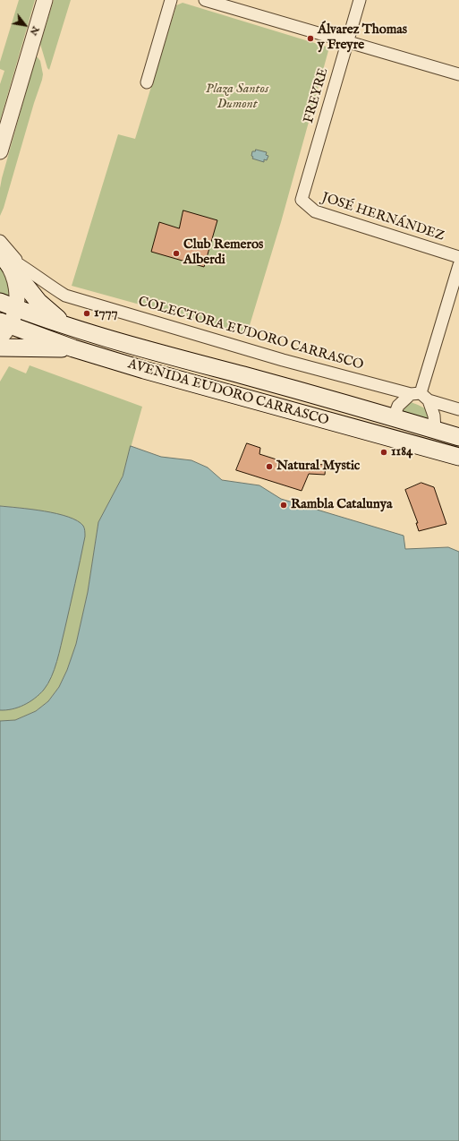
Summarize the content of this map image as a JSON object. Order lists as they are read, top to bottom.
{
  "streets": {
    "main road": ["AVENIDA EUDORO CARRASCO"],
    "street": ["FREYRE", "JOSÉ HERNÁNDEZ", "COLECTORA EUDORO CARRASCO"]
  },
  "crossings": [
    ["FREYRE", "JOSÉ HERNÁNDEZ"]
  ],
  "parks": ["Plaza Santos Dumont"],
  "places": [
    "Álvarez Thomas y Freyre",
    "Club Remeros Alberdi",
    "1777",
    "1184",
    "Natural Mystic",
    "Rambla Catalunya"
  ],
  "north": "bottom right"
}
